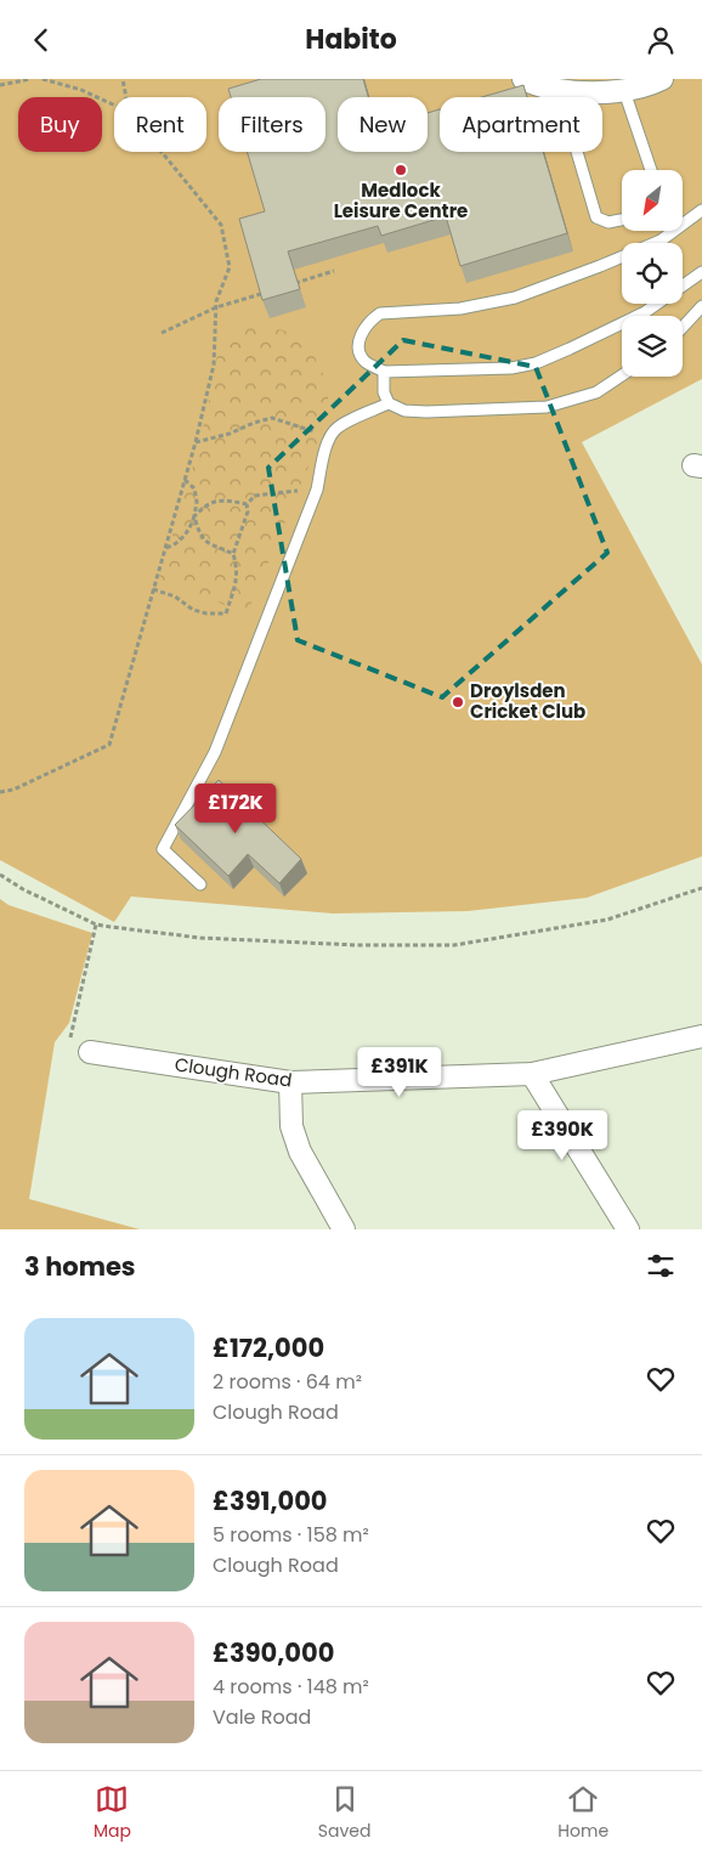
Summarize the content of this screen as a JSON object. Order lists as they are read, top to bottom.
{
  "streets": {
    "street": ["Clough Road"]
  },
  "places": ["Medlock Leisure Centre", "Droylsden Cricket Club"],
  "north": "bottom left",
  "page": {
    "header": "Habito",
    "chip": [
      "Buy",
      "Rent",
      "Filters",
      "New",
      "Apartment"
    ],
    "price": ["£172K", "£391K", "£390K"],
    "heading": "3 homes",
    "list": [
      {
        "name": "£172,000",
        "note": "2 rooms · 64 m² · Clough Road"
      },
      {
        "name": "£391,000",
        "note": "5 rooms · 158 m² · Clough Road"
      },
      {
        "name": "£390,000",
        "note": "4 rooms · 148 m² · Vale Road"
      }
    ],
    "tabs": ["Map", "Saved", "Home"]
  }
}
